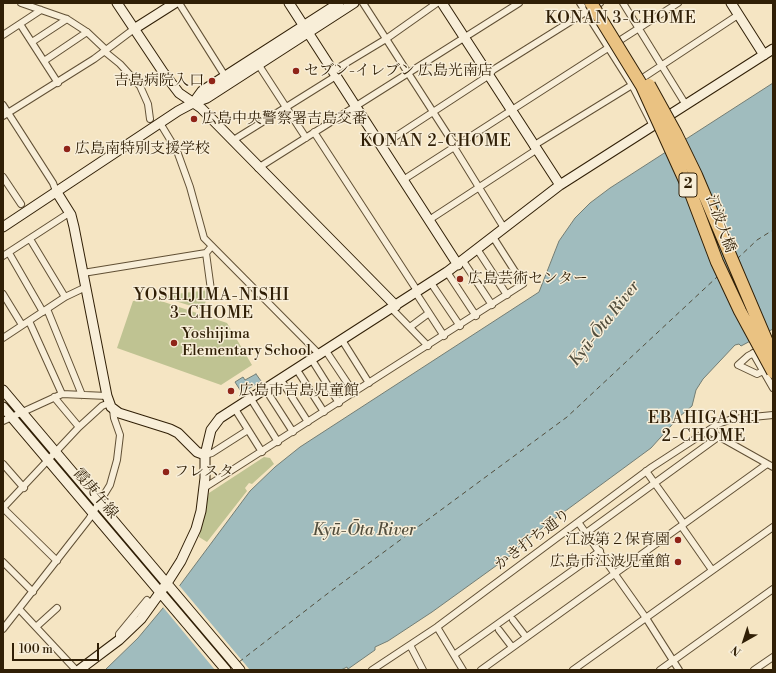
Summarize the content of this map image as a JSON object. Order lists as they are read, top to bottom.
{
  "streets": {
    "highway": ["2", "江波大橋"],
    "street": ["霞庚午線", "かき打ち通り"]
  },
  "districts": [
    "KONAN 3-CHOME",
    "KONAN 2-CHOME",
    "YOSHIJIMA-NISHI 3-CHOME",
    "EBAHIGASHI 2-CHOME"
  ],
  "water": ["Kyū-Ōta River"],
  "places": [
    "セブン-イレブン 広島光南店",
    "吉島病院入口",
    "広島中央警察署吉島交番",
    "広島南特別支援学校",
    "広島芸術センター",
    "Yoshijima Elementary School",
    "広島市吉島児童館",
    "フレスタ",
    "江波第２保育園",
    "広島市江波児童館"
  ],
  "scale_bar": "100 m",
  "north": "bottom left"
}
